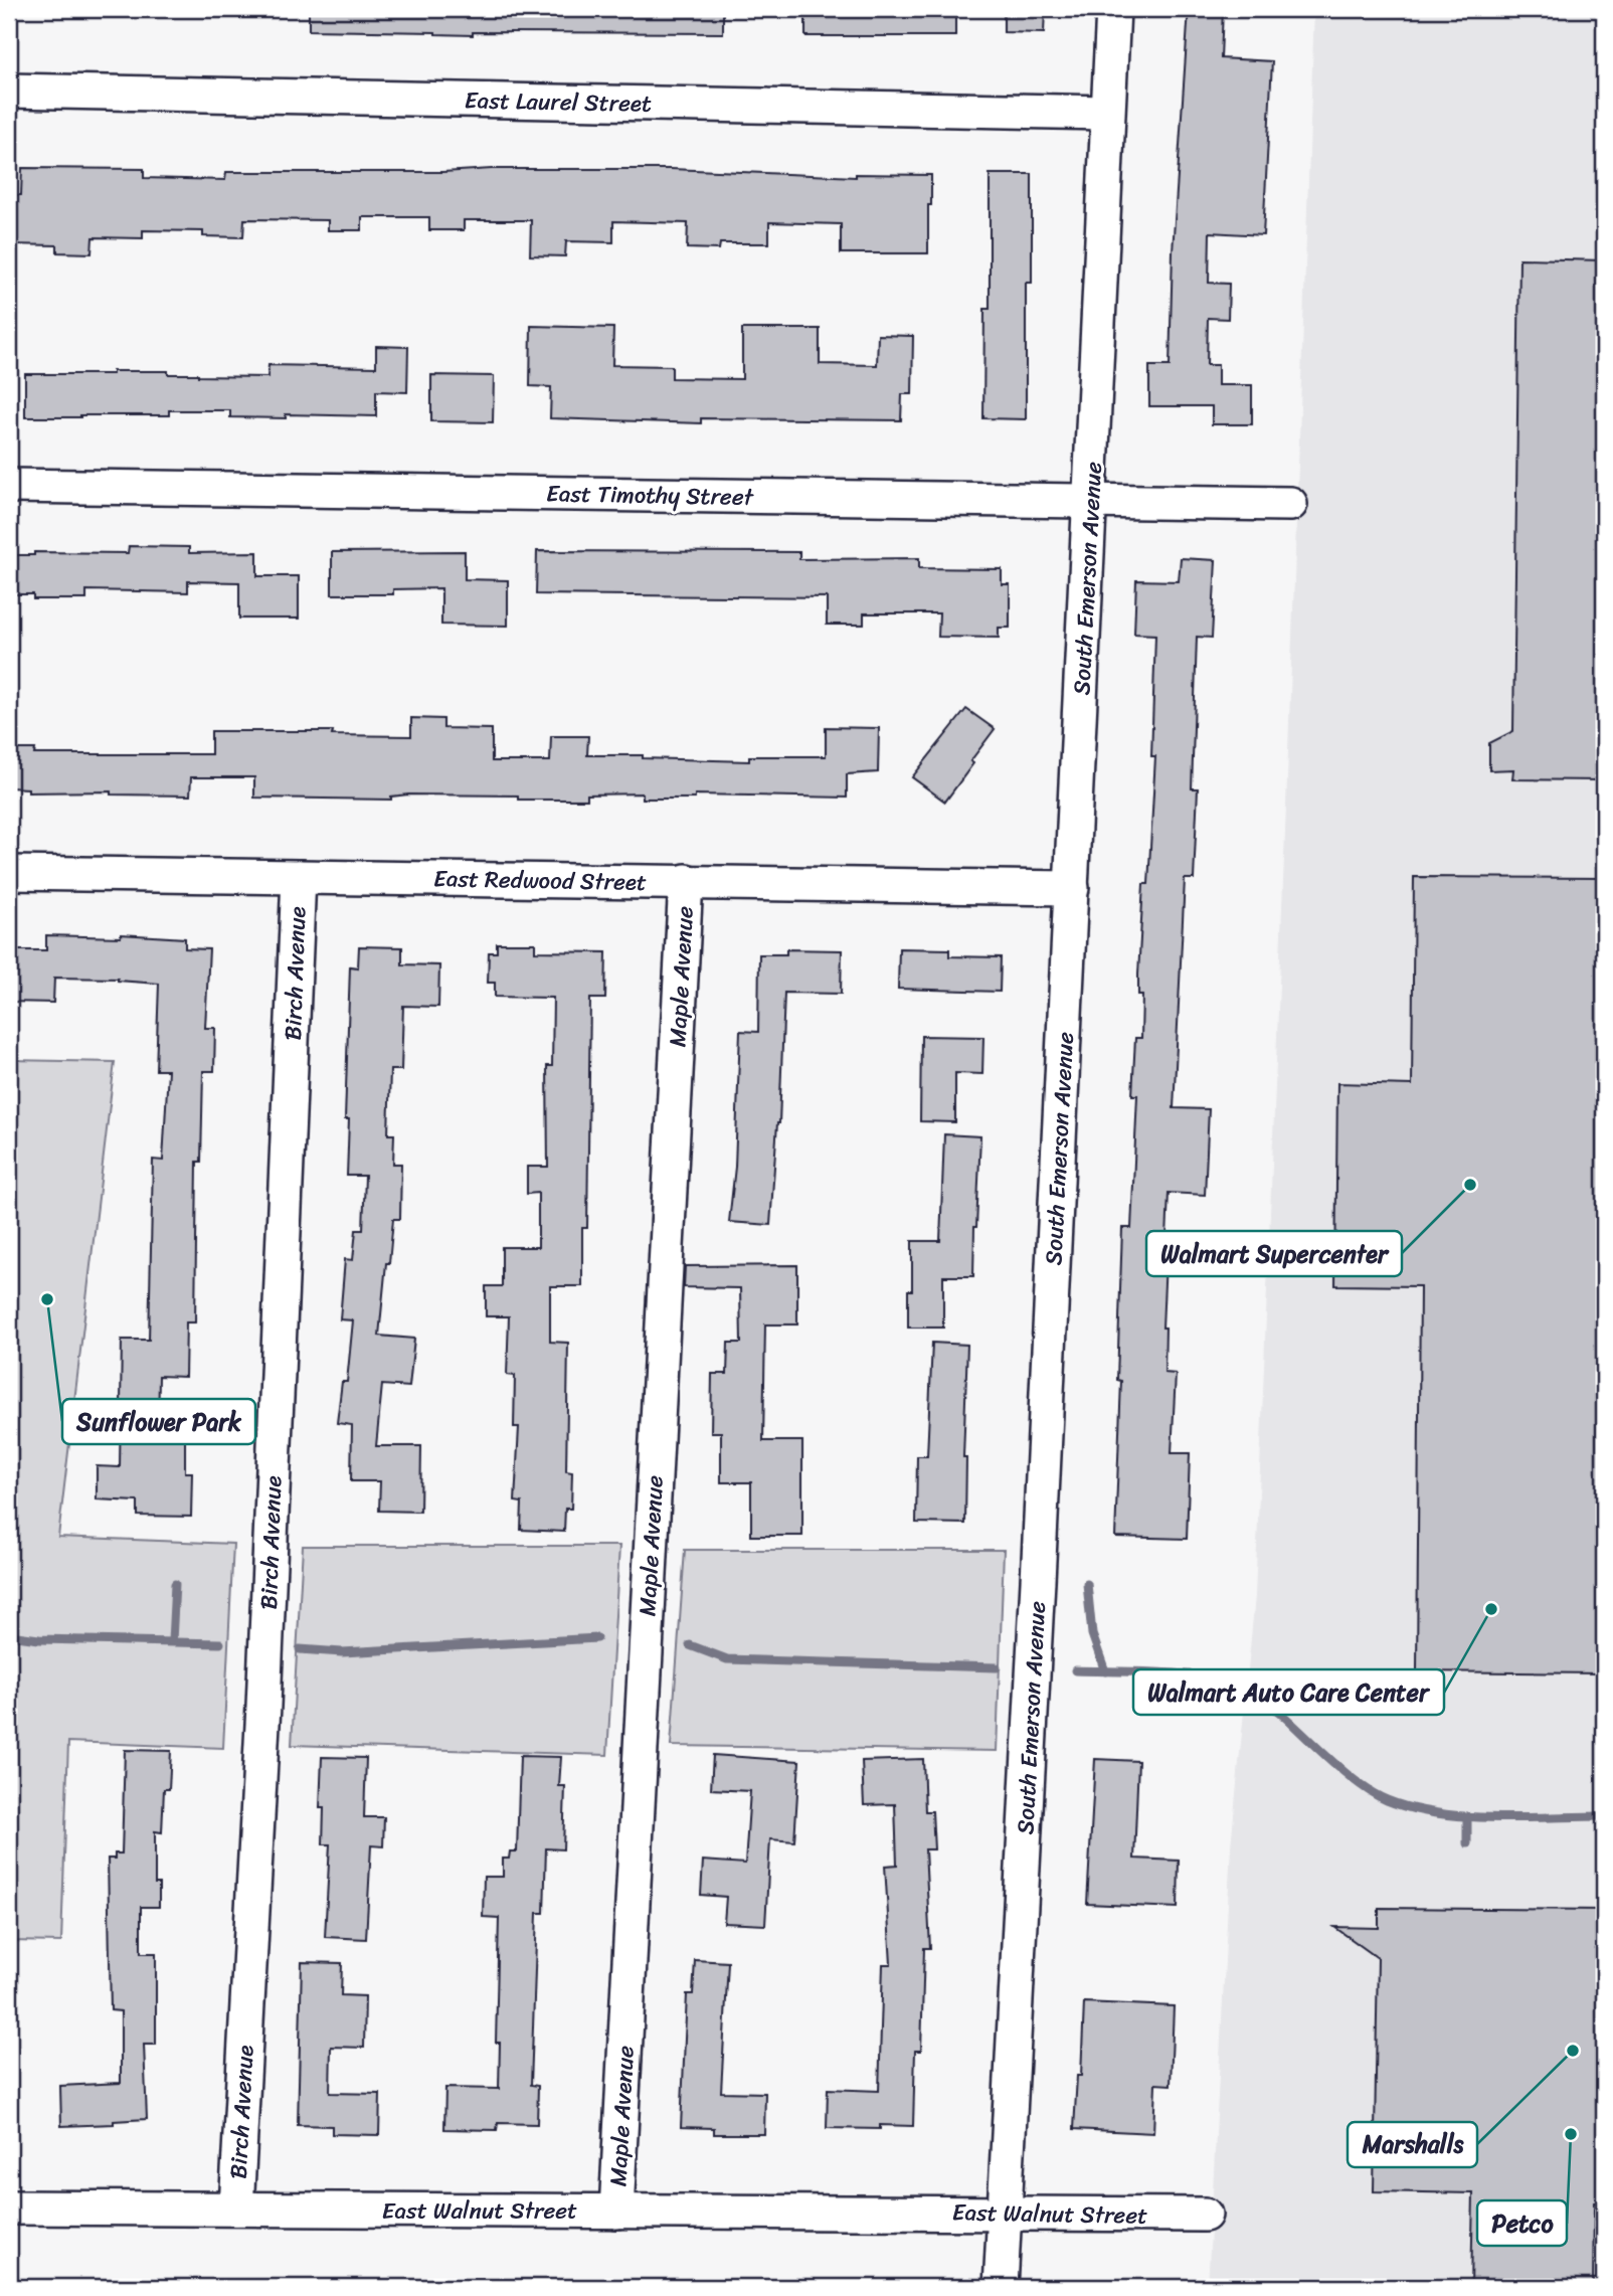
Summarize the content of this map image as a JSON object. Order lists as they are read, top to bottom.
{
  "streets": {
    "street": [
      "East Laurel Street",
      "East Timothy Street",
      "South Emerson Avenue",
      "East Redwood Street",
      "Birch Avenue",
      "Maple Avenue",
      "East Walnut Street"
    ]
  },
  "crossings": [
    ["East Laurel Street", "South Emerson Avenue"],
    ["East Timothy Street", "South Emerson Avenue"],
    ["South Emerson Avenue", "East Redwood Street"],
    ["South Emerson Avenue", "East Walnut Street"],
    ["East Redwood Street", "Birch Avenue"],
    ["East Redwood Street", "Maple Avenue"],
    ["Birch Avenue", "East Walnut Street"],
    ["Maple Avenue", "East Walnut Street"]
  ],
  "places": [
    "Walmart Supercenter",
    "Sunflower Park",
    "Walmart Auto Care Center",
    "Marshalls",
    "Petco"
  ]
}
